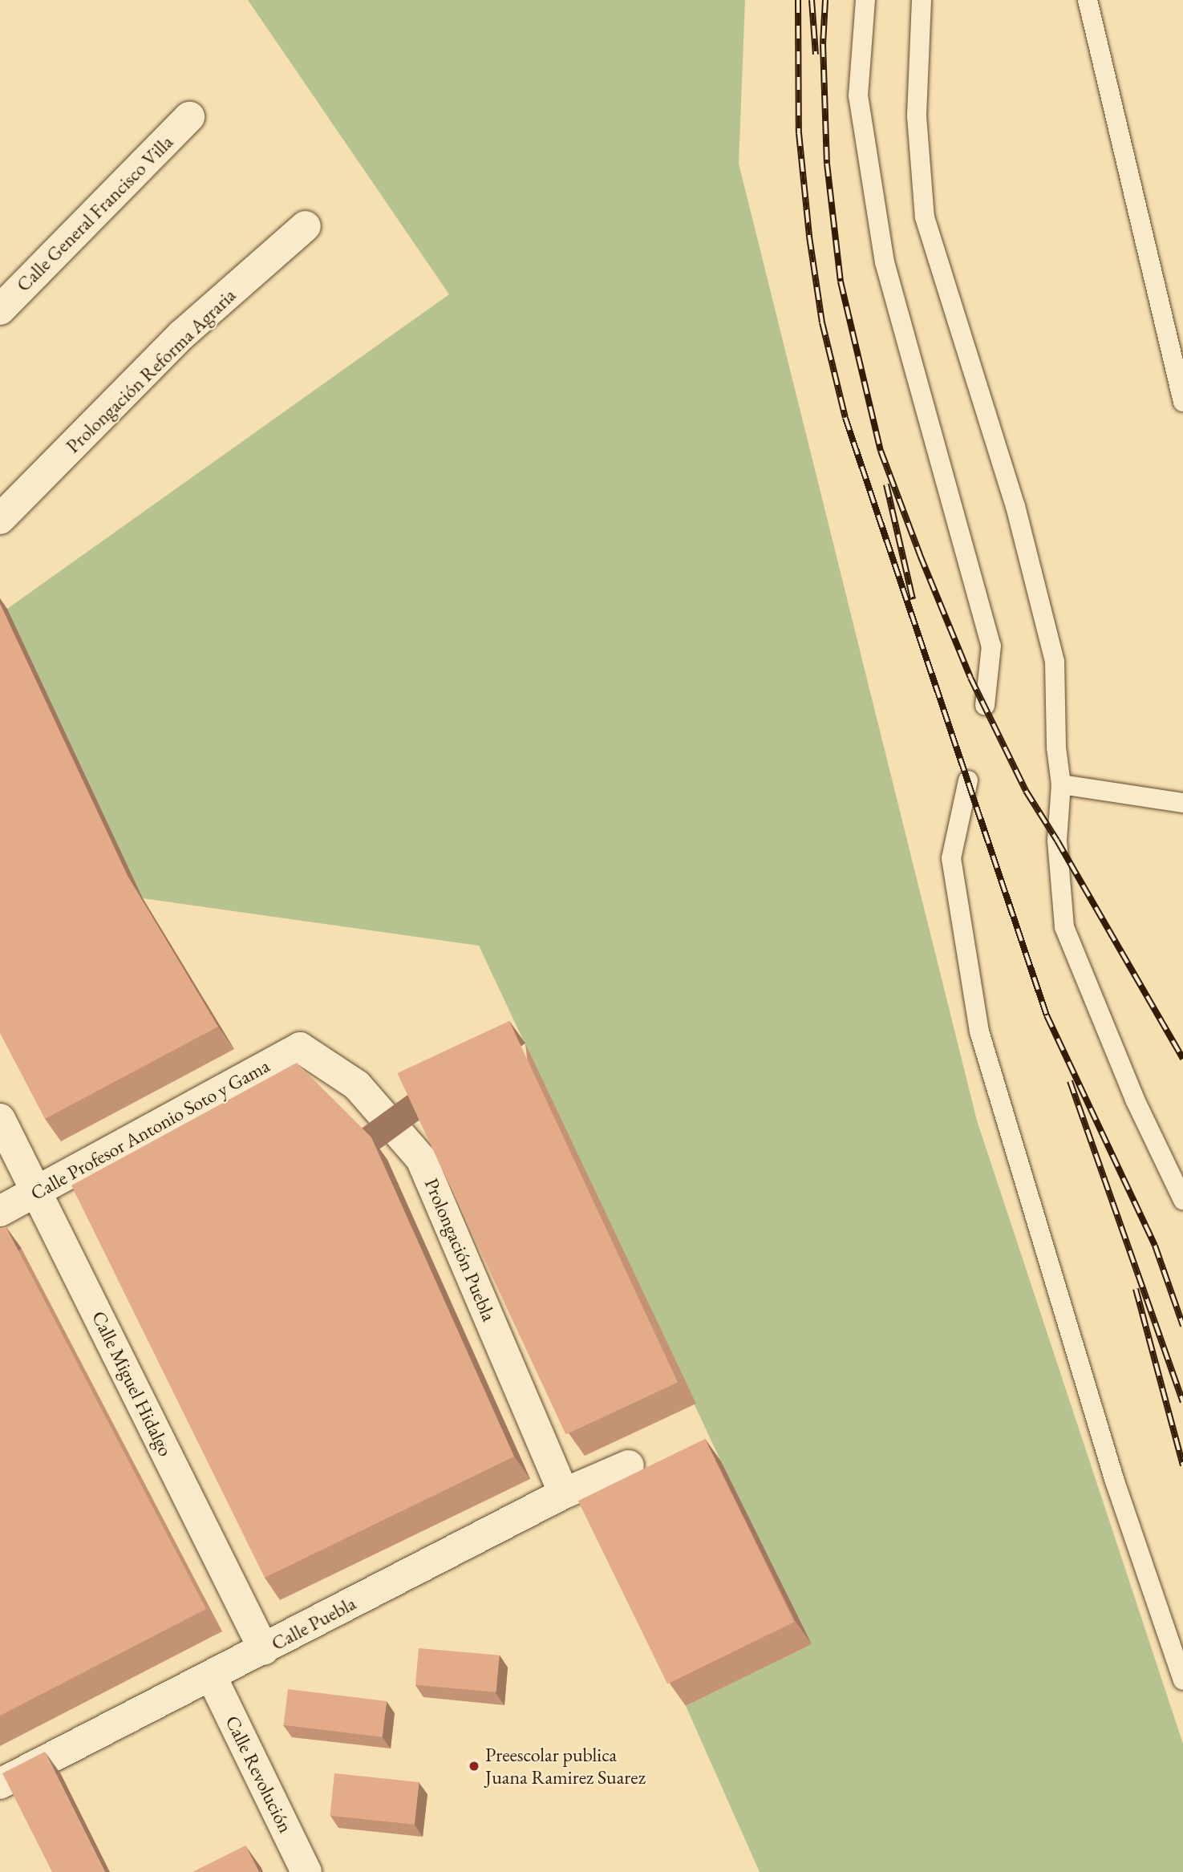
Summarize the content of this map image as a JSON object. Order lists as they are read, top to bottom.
{
  "streets": {
    "street": [
      "Calle General Francisco Villa",
      "Prolongación Reforma Agraria",
      "Calle Profesor Antonio Soto y Gama",
      "Prolongación Puebla",
      "Calle Miguel Hidalgo",
      "Calle Puebla",
      "Calle Revolución"
    ]
  },
  "crossings": [
    ["Calle Profesor Antonio Soto y Gama", "Prolongación Puebla"],
    ["Calle Profesor Antonio Soto y Gama", "Calle Miguel Hidalgo"],
    ["Prolongación Puebla", "Calle Puebla"],
    ["Calle Miguel Hidalgo", "Calle Puebla"],
    ["Calle Puebla", "Calle Revolución"]
  ],
  "places": ["Preescolar publica Juana Ramirez Suarez"]
}
